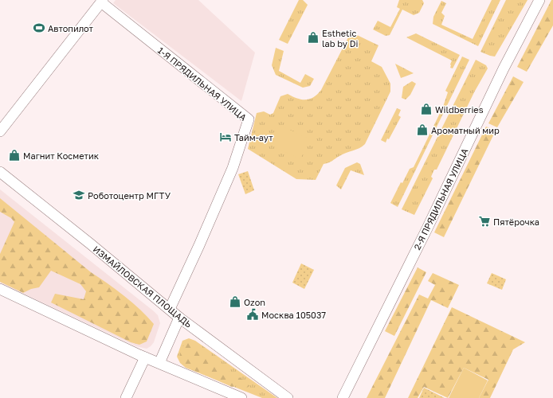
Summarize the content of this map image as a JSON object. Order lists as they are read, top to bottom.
{
  "streets": {
    "street": ["1-Я ПРЯДИЛЬНАЯ УЛИЦА", "2-Я ПРЯДИЛЬНАЯ УЛИЦА", "ИЗМАЙЛОВСКАЯ ПЛОЩАДЬ"]
  },
  "crossings": [
    ["1-Я ПРЯДИЛЬНАЯ УЛИЦА", "ИЗМАЙЛОВСКАЯ ПЛОЩАДЬ"]
  ],
  "places": {
    "sports": ["Автопилот"],
    "shop": [
      "Esthetic lab by Di",
      "Wildberries",
      "Ароматный мир",
      "Магнит Косметик",
      "Ozon"
    ],
    "hotel": ["Тайм-аут"],
    "school or university": ["Роботоцентр МГТУ"],
    "supermarket": ["Пятёрочка"],
    "public building": ["Москва 105037"]
  }
}
